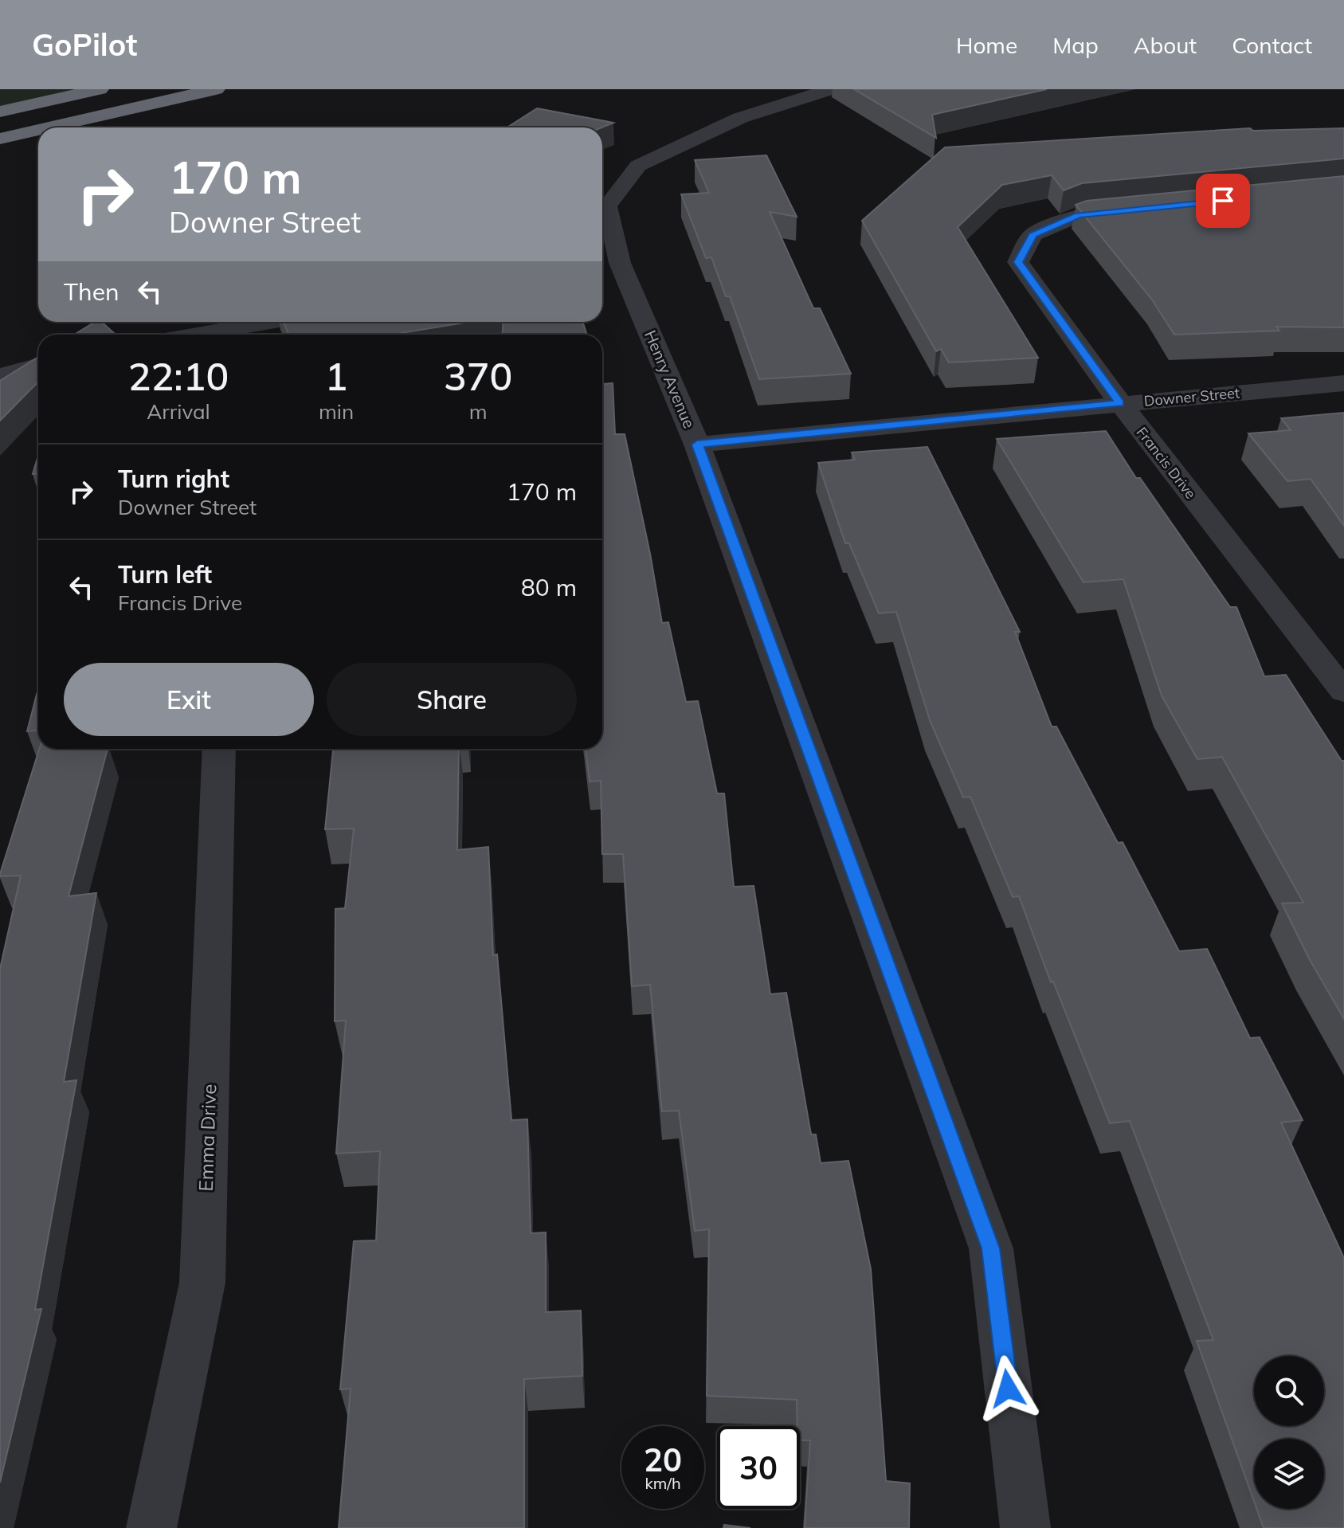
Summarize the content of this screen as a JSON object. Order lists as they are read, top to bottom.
{
  "streets": {
    "street": [
      "Henry Avenue",
      "Downer Street",
      "Francis Drive",
      "Emma Drive"
    ]
  },
  "crossings": [
    ["Henry Avenue", "Downer Street"],
    ["Downer Street", "Francis Drive"]
  ],
  "page": {
    "header": "GoPilot",
    "nav": [
      "Home",
      "Map",
      "About",
      "Contact"
    ],
    "turn": ["170 m", "Downer Street"],
    "then": "Then",
    "eta": [
      "22:10",
      "Arrival",
      "1",
      "min",
      "370",
      "m"
    ],
    "list": [
      {
        "name": "Turn right",
        "note": "Downer Street",
        "value": "170 m"
      },
      {
        "name": "Turn left",
        "note": "Francis Drive",
        "value": "80 m"
      }
    ],
    "buttons": ["Exit", "Share"],
    "speed": "20 km/h",
    "limit": "30"
  }
}
